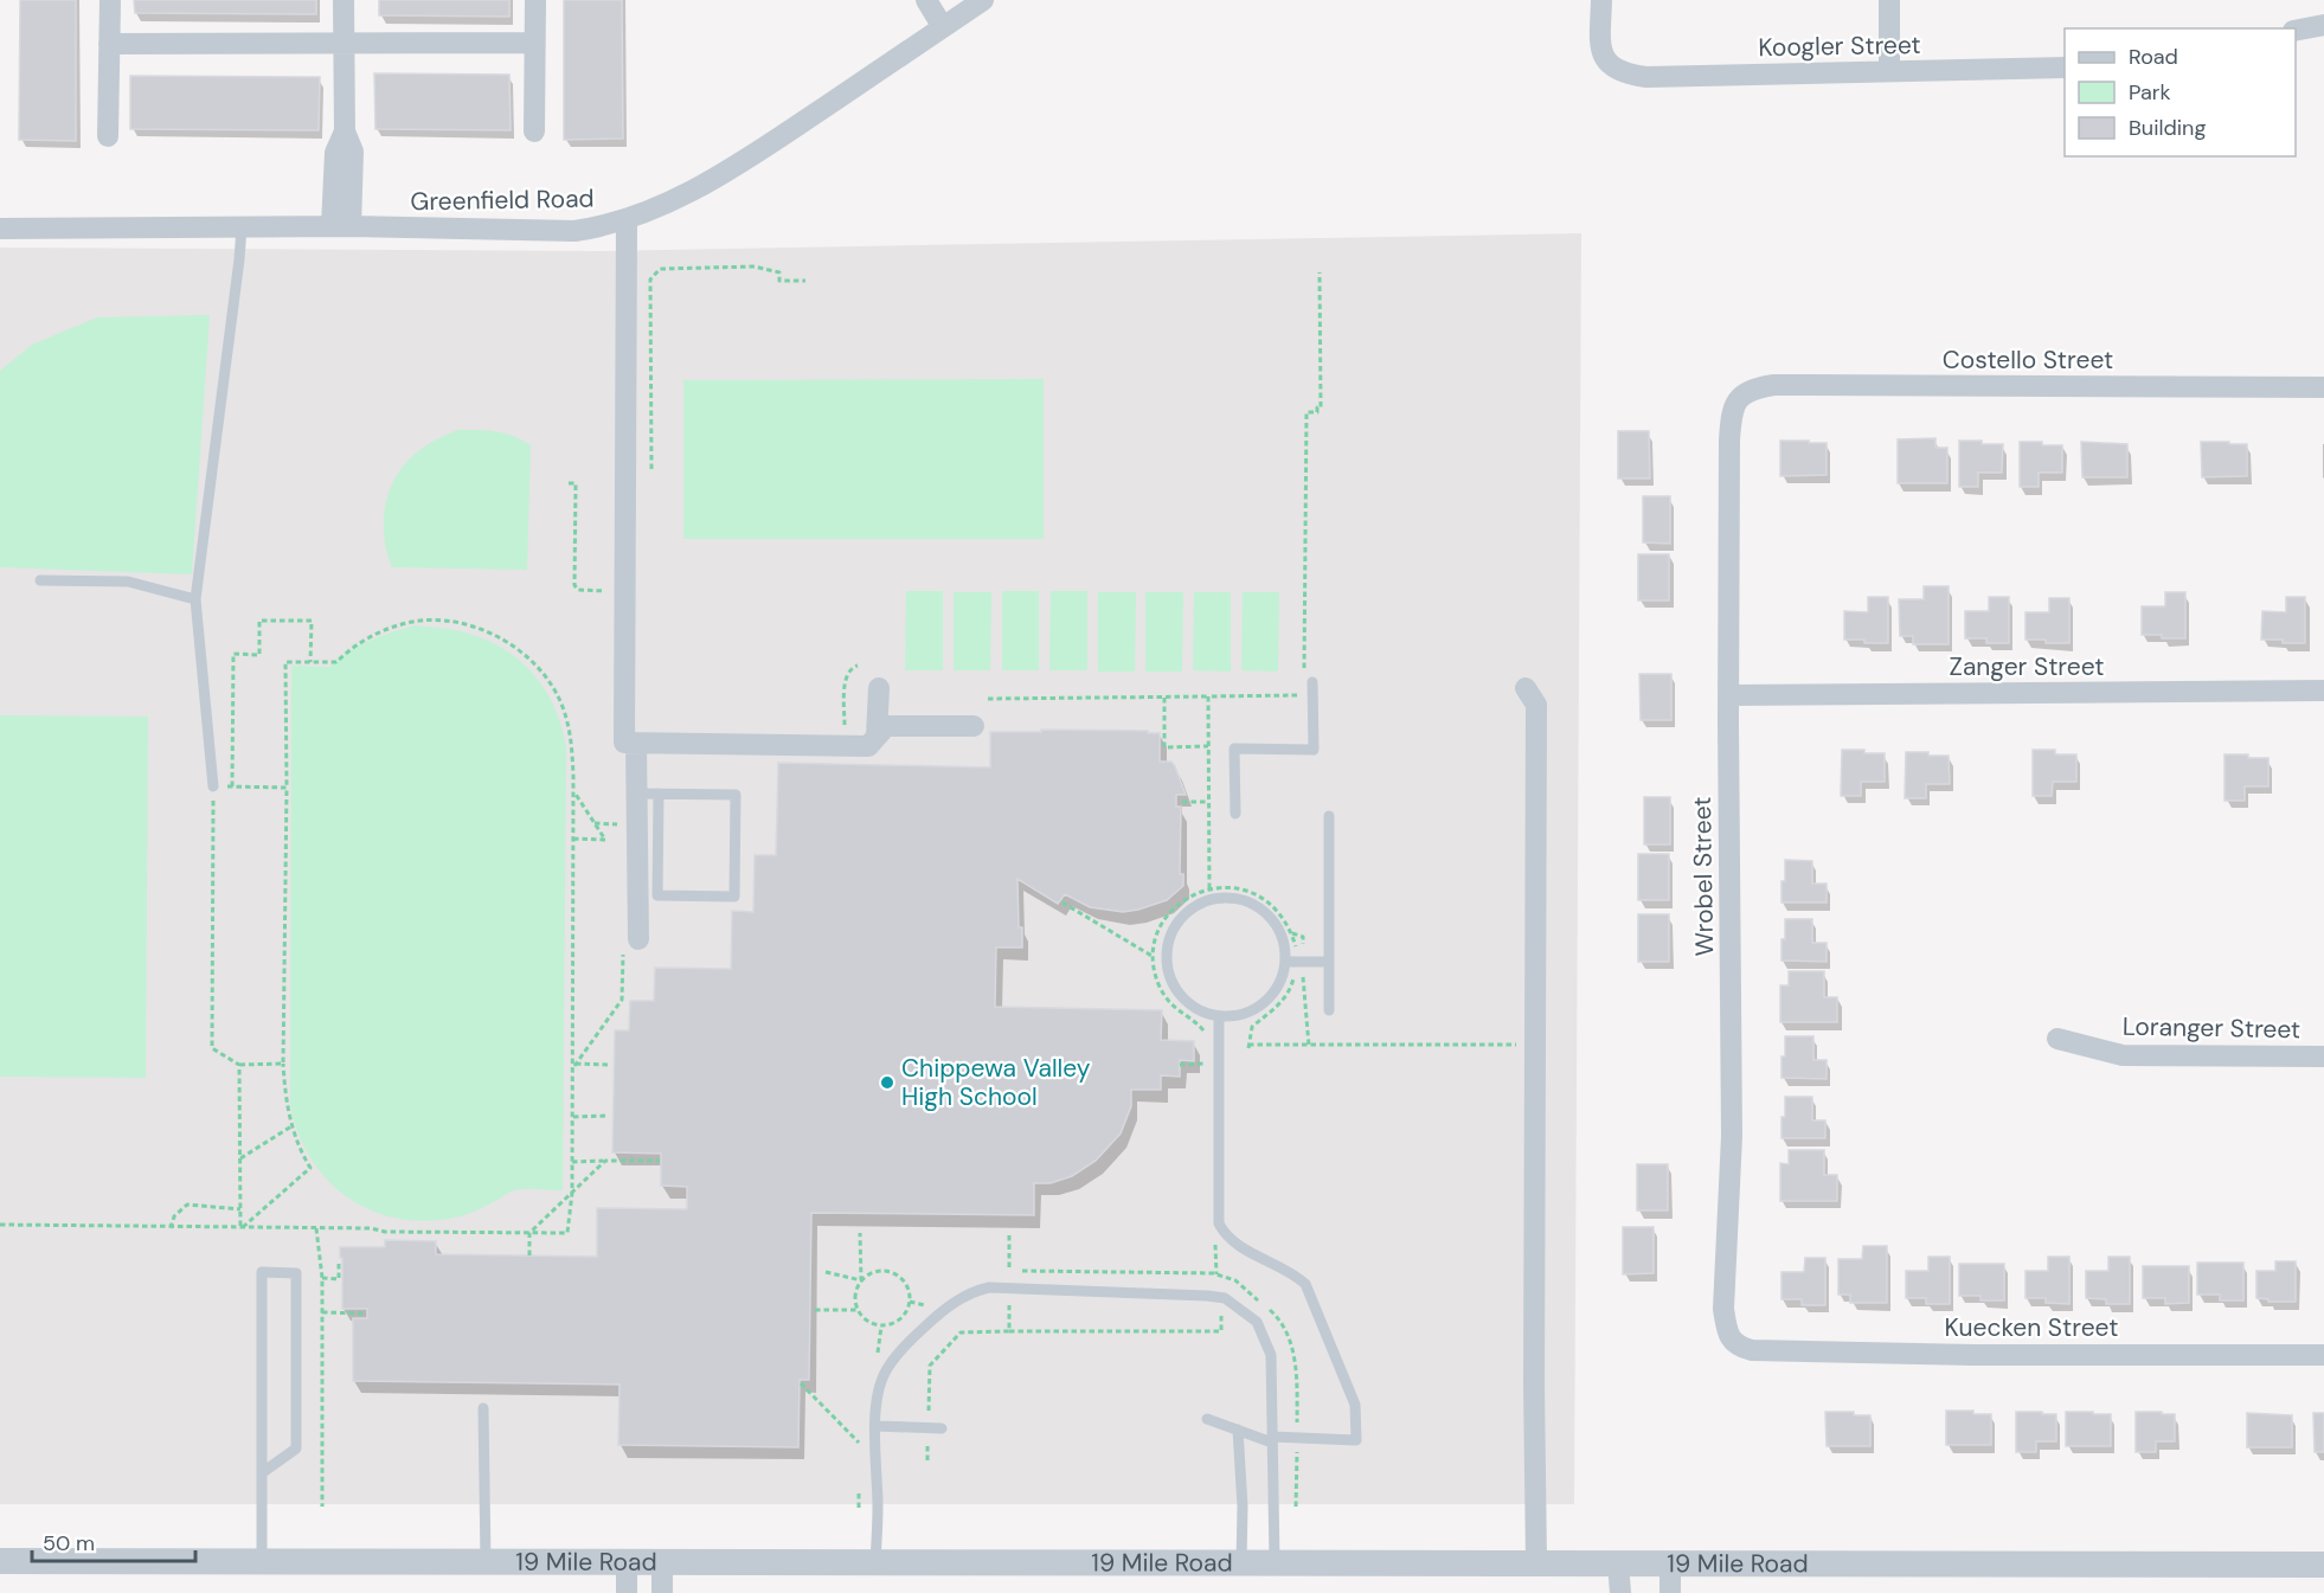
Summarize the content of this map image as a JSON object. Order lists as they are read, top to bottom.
{
  "streets": {
    "street": [
      "Koogler Street",
      "Greenfield Road",
      "Costello Street",
      "Zanger Street",
      "Wrobel Street",
      "Loranger Street",
      "Kuecken Street",
      "19 Mile Road"
    ]
  },
  "crossings": [
    ["Costello Street", "Wrobel Street"],
    ["Zanger Street", "Wrobel Street"],
    ["Wrobel Street", "Kuecken Street"]
  ],
  "places": ["Chippewa Valley High School"],
  "legend": ["Road", "Park", "Building"],
  "scale_bar": "50 m"
}
